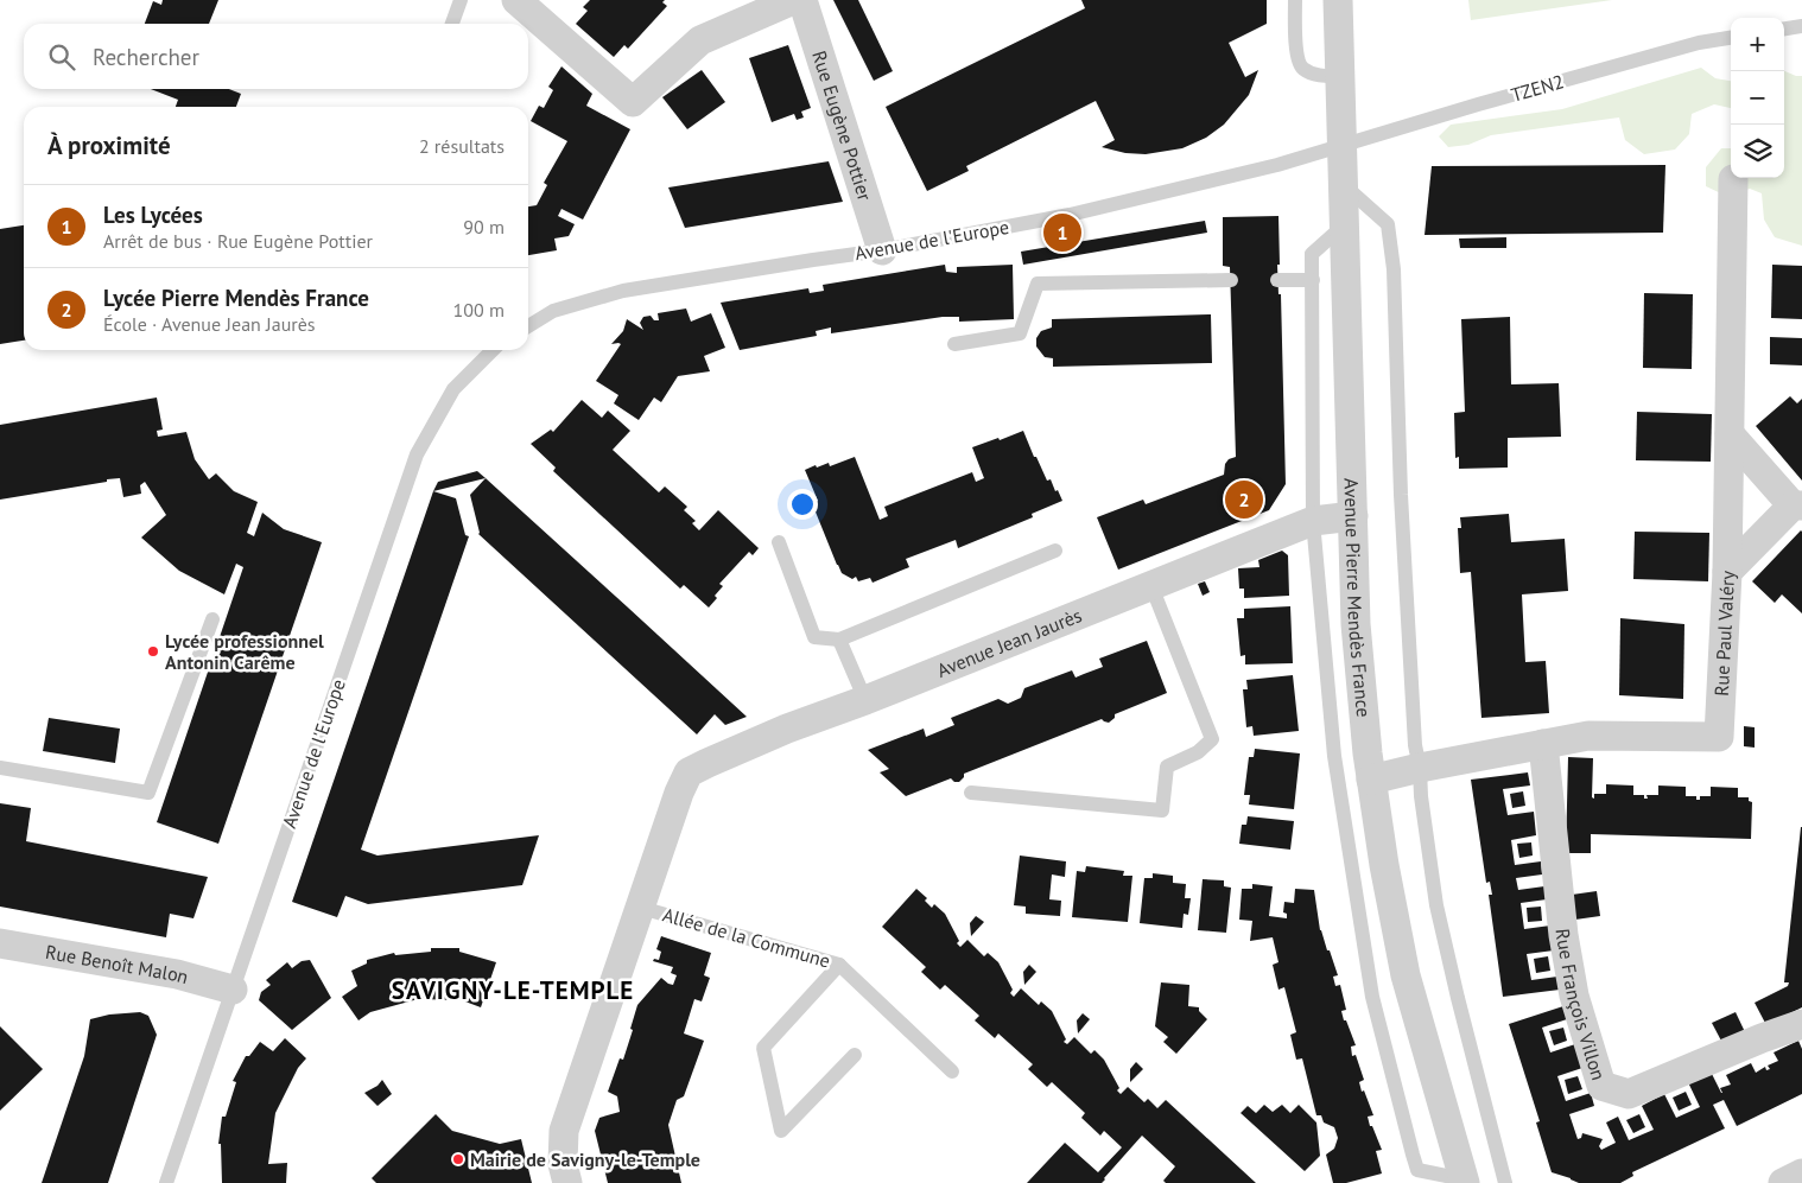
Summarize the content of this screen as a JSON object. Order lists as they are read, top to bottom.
{
  "streets": {
    "street": [
      "Rue Eugène Pottier",
      "Avenue Pierre Mendès France",
      "Rue Paul Valéry",
      "Avenue Jean Jaurès",
      "Rue Benoît Malon",
      "Rue François Villon"
    ],
    "lane": ["TZEN2", "Avenue de l'Europe", "Allée de la Commune"]
  },
  "crossings": [
    ["TZEN2", "Avenue de l'Europe"],
    ["TZEN2", "Avenue Pierre Mendès France"],
    ["Rue Eugène Pottier", "Avenue de l'Europe"],
    ["Avenue de l'Europe", "Avenue Pierre Mendès France"],
    ["Avenue de l'Europe", "Rue Benoît Malon"],
    ["Avenue Pierre Mendès France", "Rue Paul Valéry"],
    ["Avenue Pierre Mendès France", "Avenue Jean Jaurès"],
    ["Rue Paul Valéry", "Rue François Villon"],
    ["Avenue Jean Jaurès", "Allée de la Commune"]
  ],
  "districts": ["SAVIGNY-LE-TEMPLE"],
  "places": ["Lycée professionnel Antonin Carême", "Mairie de Savigny-le-Temple"],
  "page": {
    "map_buttons": ["+", "−"],
    "search": "Rechercher",
    "heading": ["À proximité", "2 résultats"],
    "list": [
      {
        "mark": "1",
        "name": "Les Lycées",
        "note": "Arrêt de bus · Rue Eugène Pottier",
        "value": "90 m"
      },
      {
        "mark": "2",
        "name": "Lycée Pierre Mendès France",
        "note": "École · Avenue Jean Jaurès",
        "value": "100 m"
      }
    ],
    "pins": ["1", "2"]
  }
}
